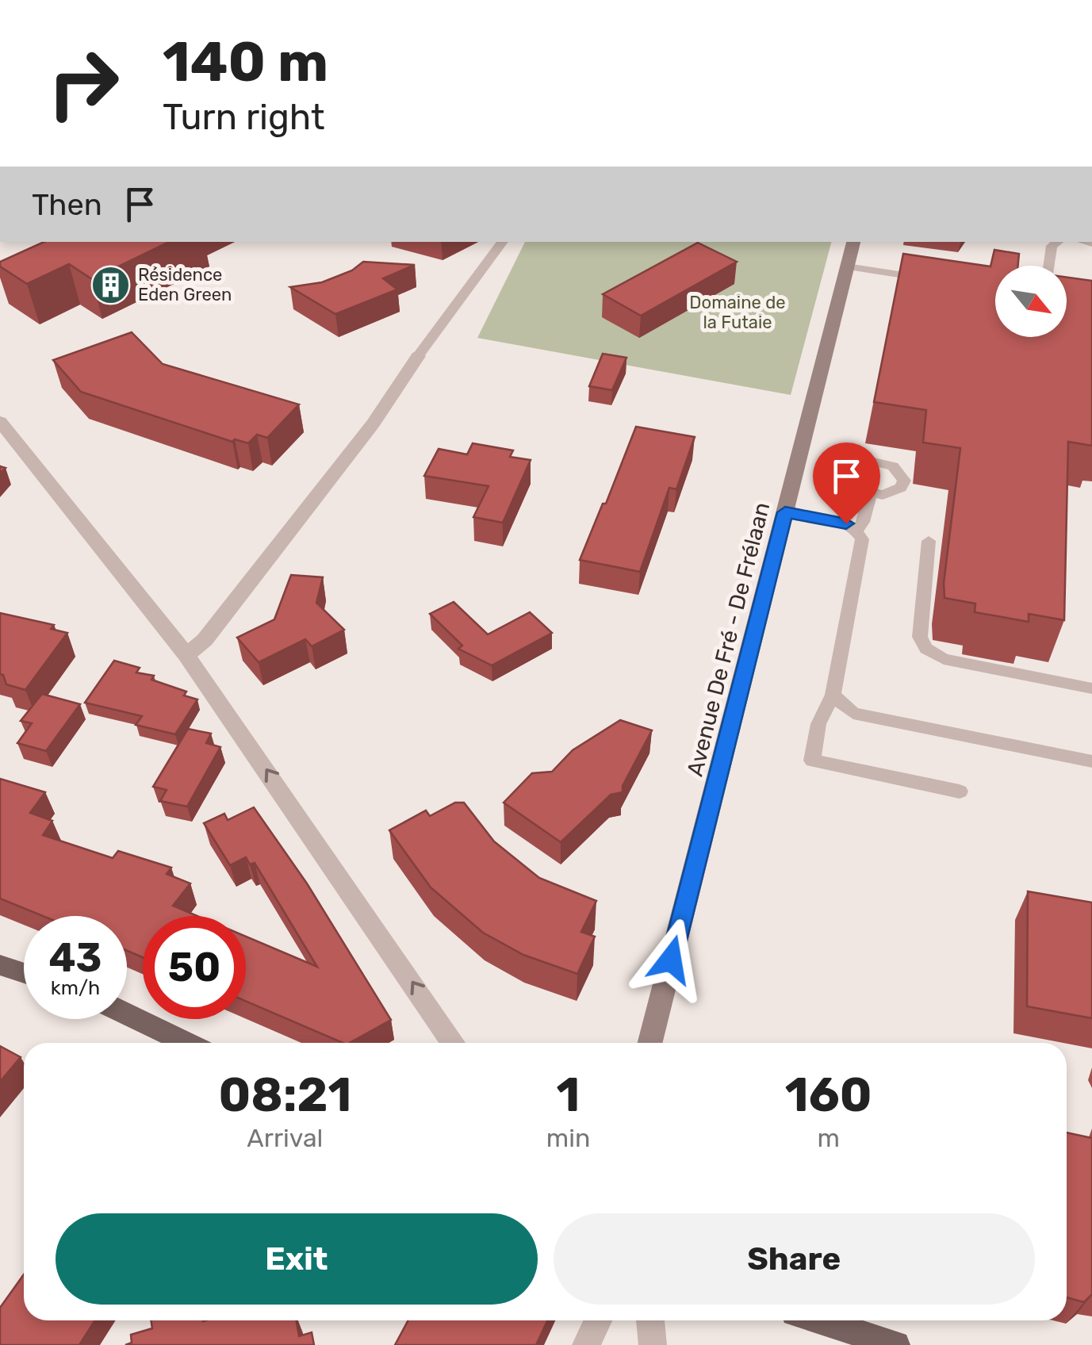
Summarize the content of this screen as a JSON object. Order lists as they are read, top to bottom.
{
  "streets": {
    "main road": ["Avenue De Fré - De Frélaan"]
  },
  "parks": ["Domaine de la Futaie"],
  "places": {
    "building": ["Résidence Eden Green"]
  },
  "north": "bottom right",
  "page": {
    "turn": ["140 m", "Turn right"],
    "then": "Then",
    "speed": "43 km/h",
    "limit": "50",
    "eta": [
      "08:21",
      "Arrival",
      "1",
      "min",
      "160",
      "m"
    ],
    "buttons": ["Exit", "Share"]
  }
}
